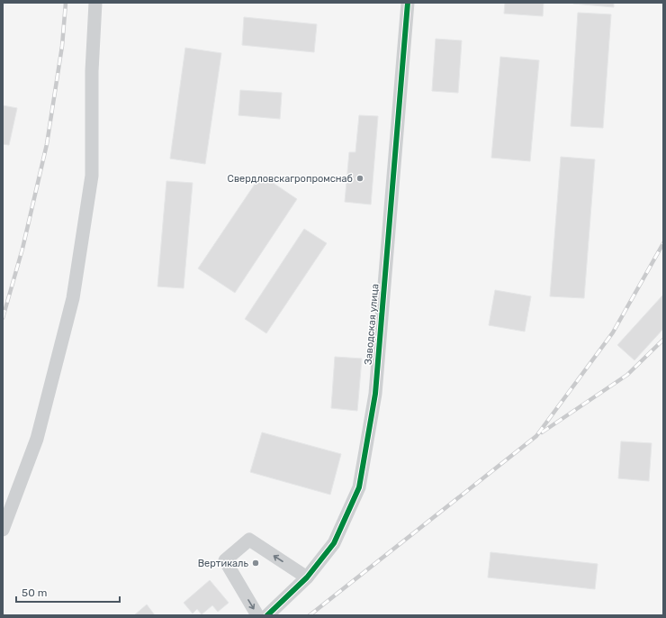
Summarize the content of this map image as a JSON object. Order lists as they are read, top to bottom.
{
  "streets": {
    "street": ["Заводская улица"]
  },
  "places": ["Свердловскагропромснаб", "Вертикаль"],
  "scale_bar": "50 m"
}
